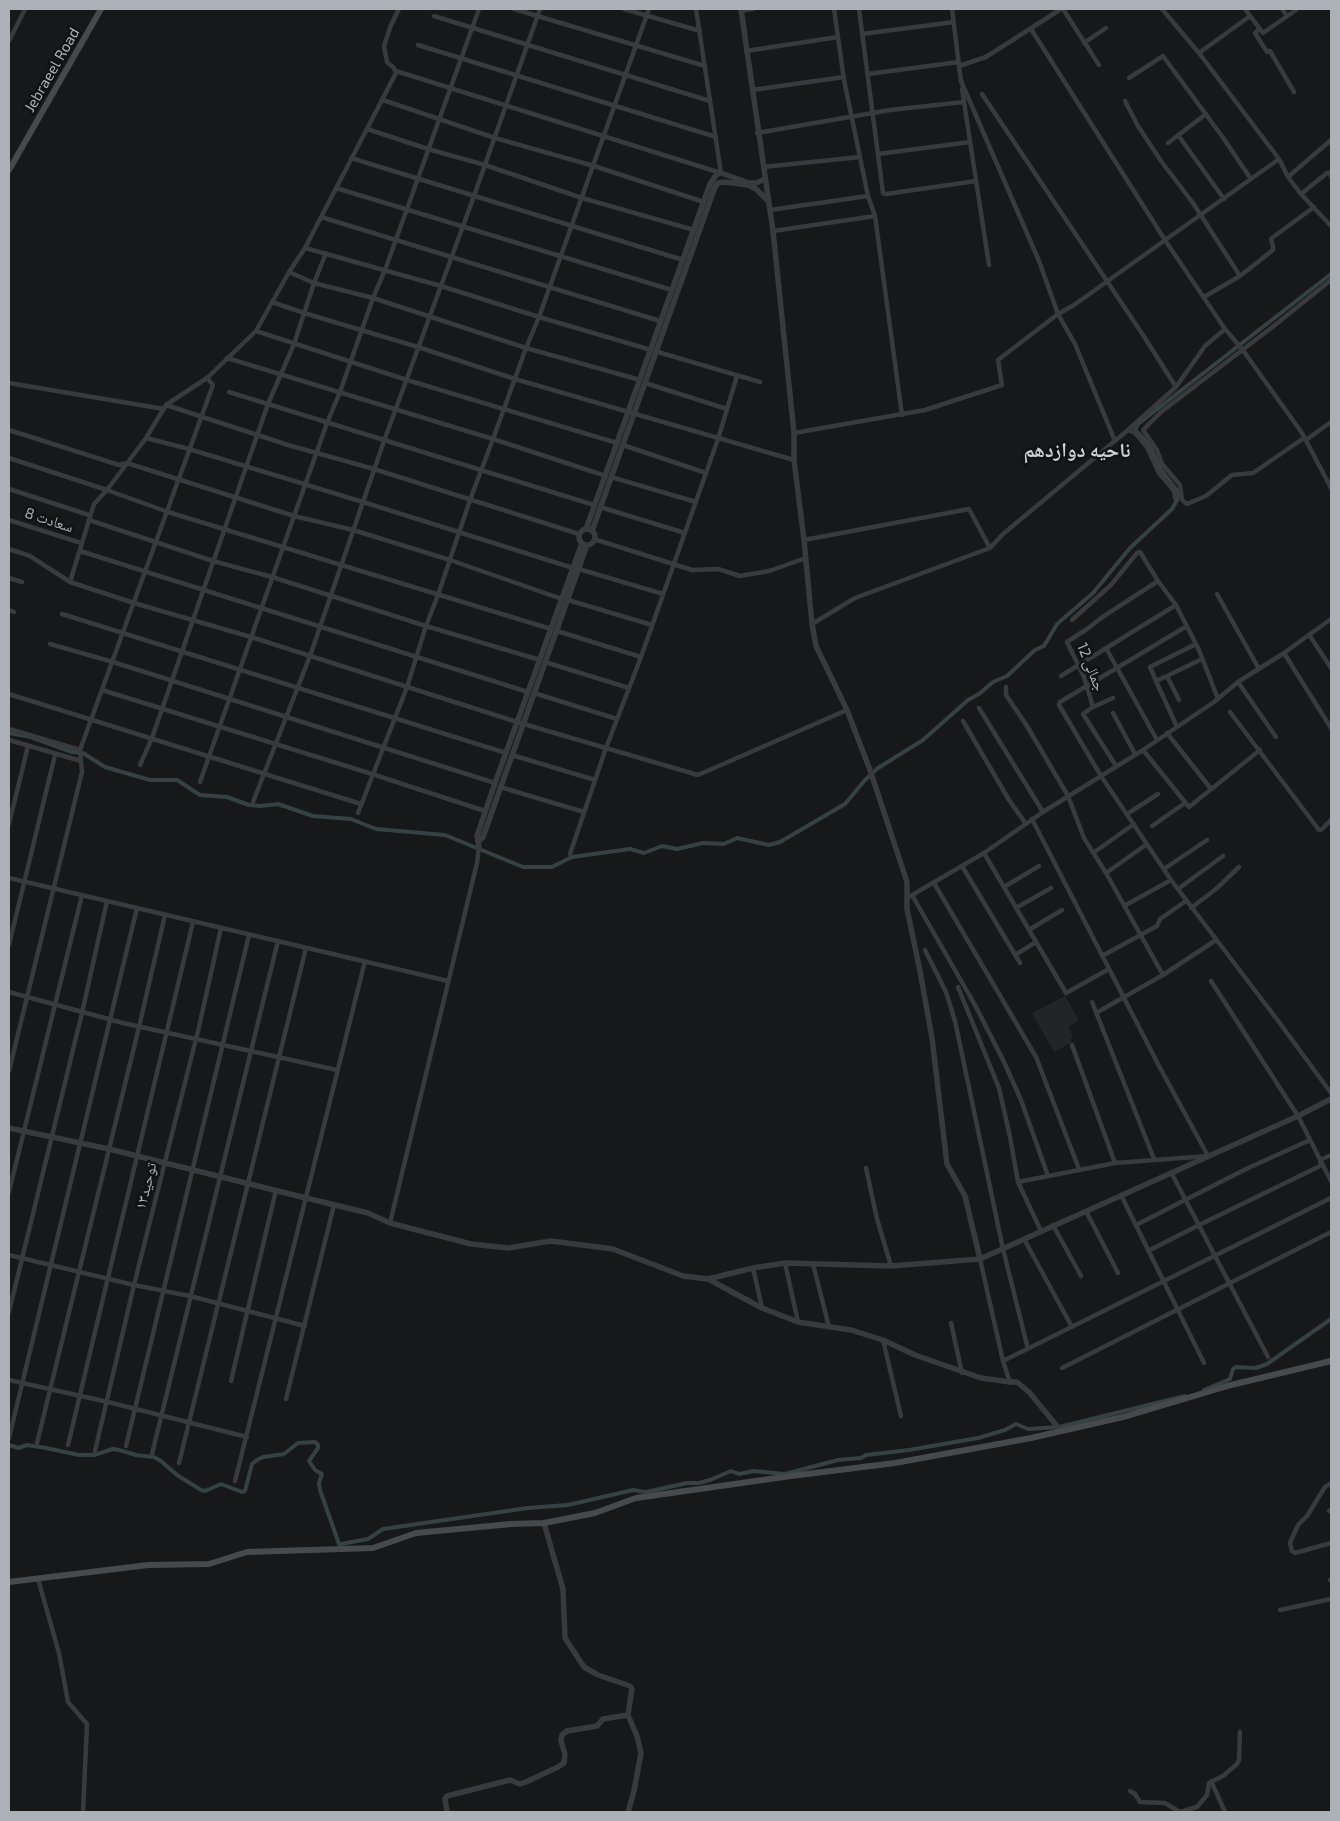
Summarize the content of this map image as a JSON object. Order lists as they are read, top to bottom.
{
  "streets": {
    "main road": ["Jebraeel Road"],
    "street": ["سعادت 8", "جمالی 12", "توحید۱۳"]
  },
  "districts": ["ناحیه دوازدهم"]
}
